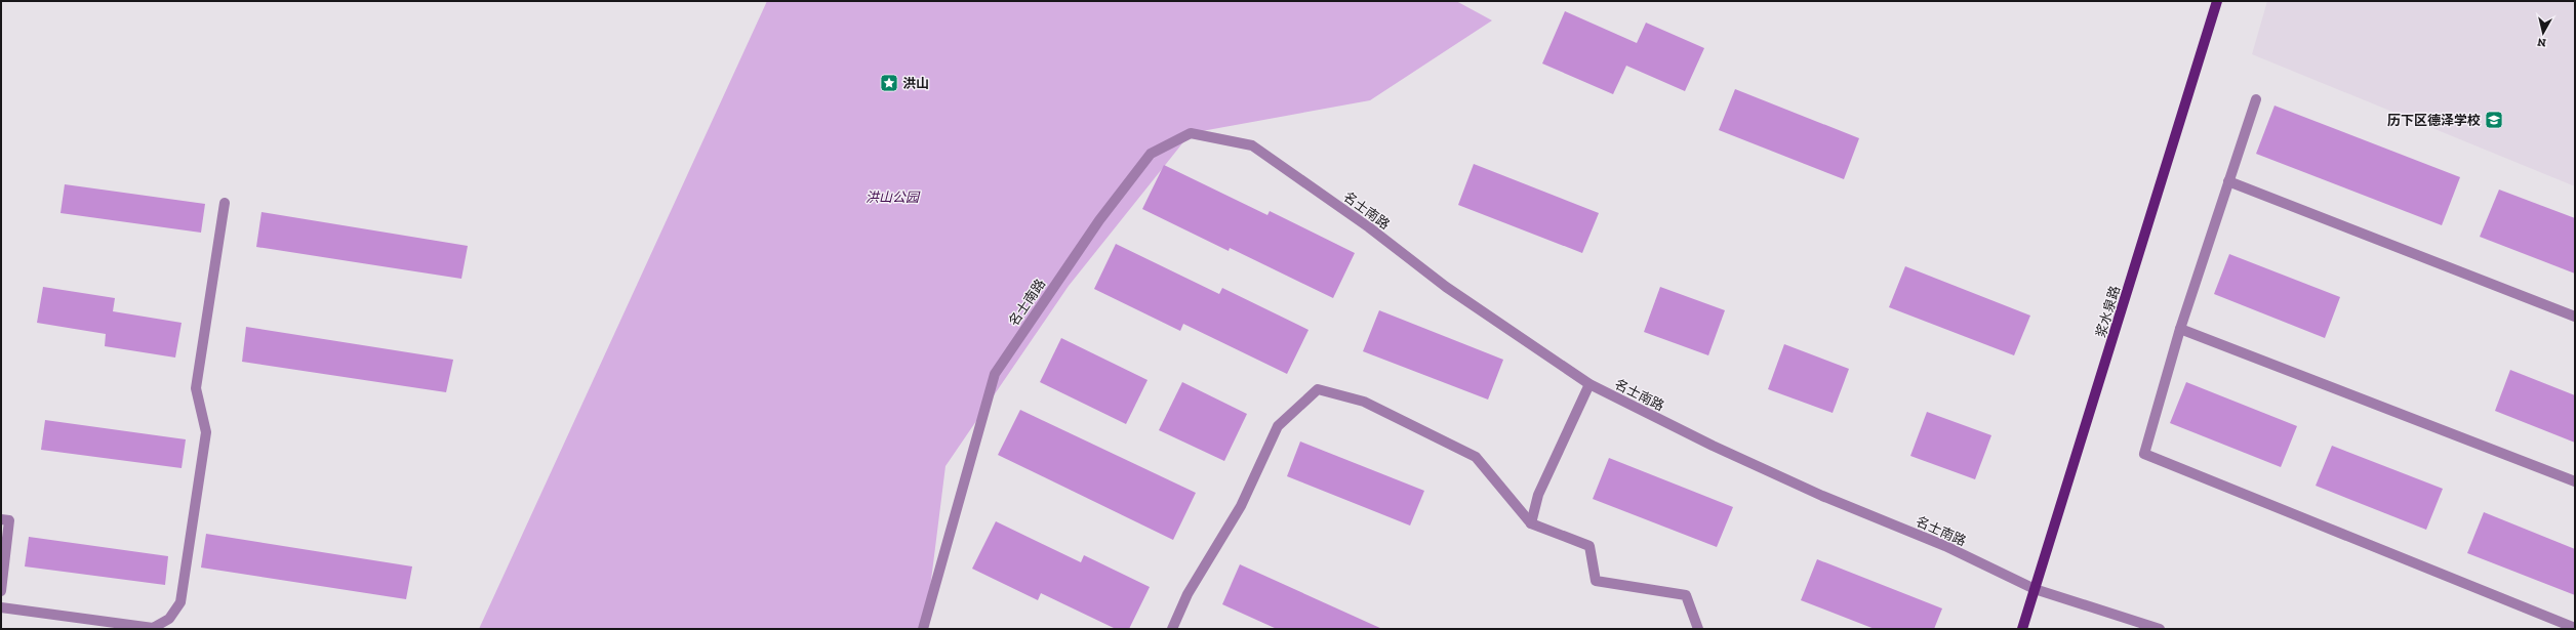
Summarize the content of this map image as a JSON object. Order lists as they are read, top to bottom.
{
  "streets": {
    "main road": ["浆水泉路"],
    "street": ["名士南路"]
  },
  "crossings": [
    ["名士南路", "浆水泉路"]
  ],
  "parks": ["洪山公园"],
  "places": {
    "place": ["洪山"],
    "school or university": ["历下区德泽学校"]
  },
  "north": "bottom"
}
